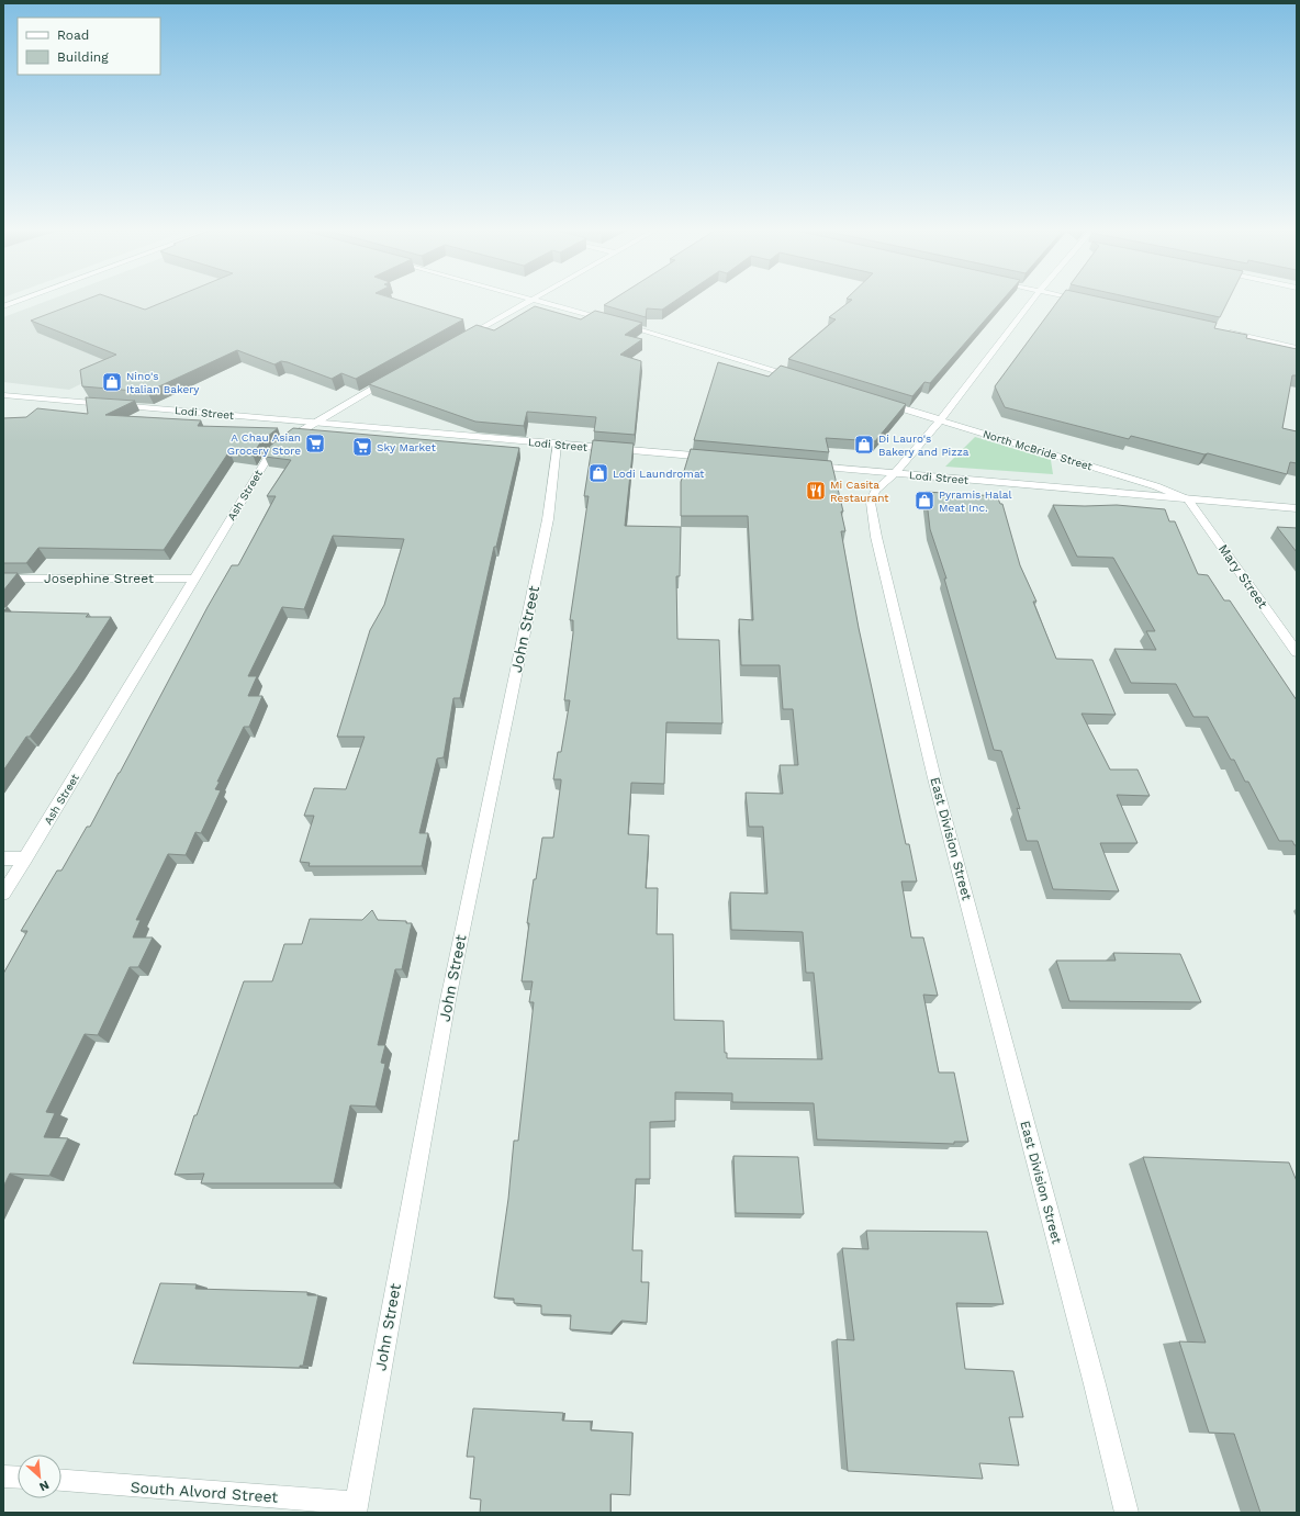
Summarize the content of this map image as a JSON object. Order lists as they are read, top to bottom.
{
  "streets": {
    "street": [
      "Lodi Street",
      "North McBride Street",
      "Ash Street",
      "Mary Street",
      "Josephine Street",
      "John Street",
      "East Division Street",
      "South Alvord Street"
    ]
  },
  "crossings": [
    ["Lodi Street", "North McBride Street"],
    ["Lodi Street", "Ash Street"],
    ["Lodi Street", "Mary Street"],
    ["Lodi Street", "John Street"],
    ["Lodi Street", "East Division Street"],
    ["North McBride Street", "Mary Street"],
    ["North McBride Street", "East Division Street"],
    ["Ash Street", "Josephine Street"],
    ["John Street", "South Alvord Street"]
  ],
  "places": {
    "shop": [
      "Nino's Italian Bakery",
      "Di Lauro's Bakery and Pizza",
      "Lodi Laundromat",
      "Pyramis Halal Meat Inc."
    ],
    "supermarket": ["A Chau Asian Grocery Store", "Sky Market"],
    "restaurant": ["Mi Casita Restaurant"]
  },
  "legend": ["Road", "Building"],
  "north": "bottom right"
}
